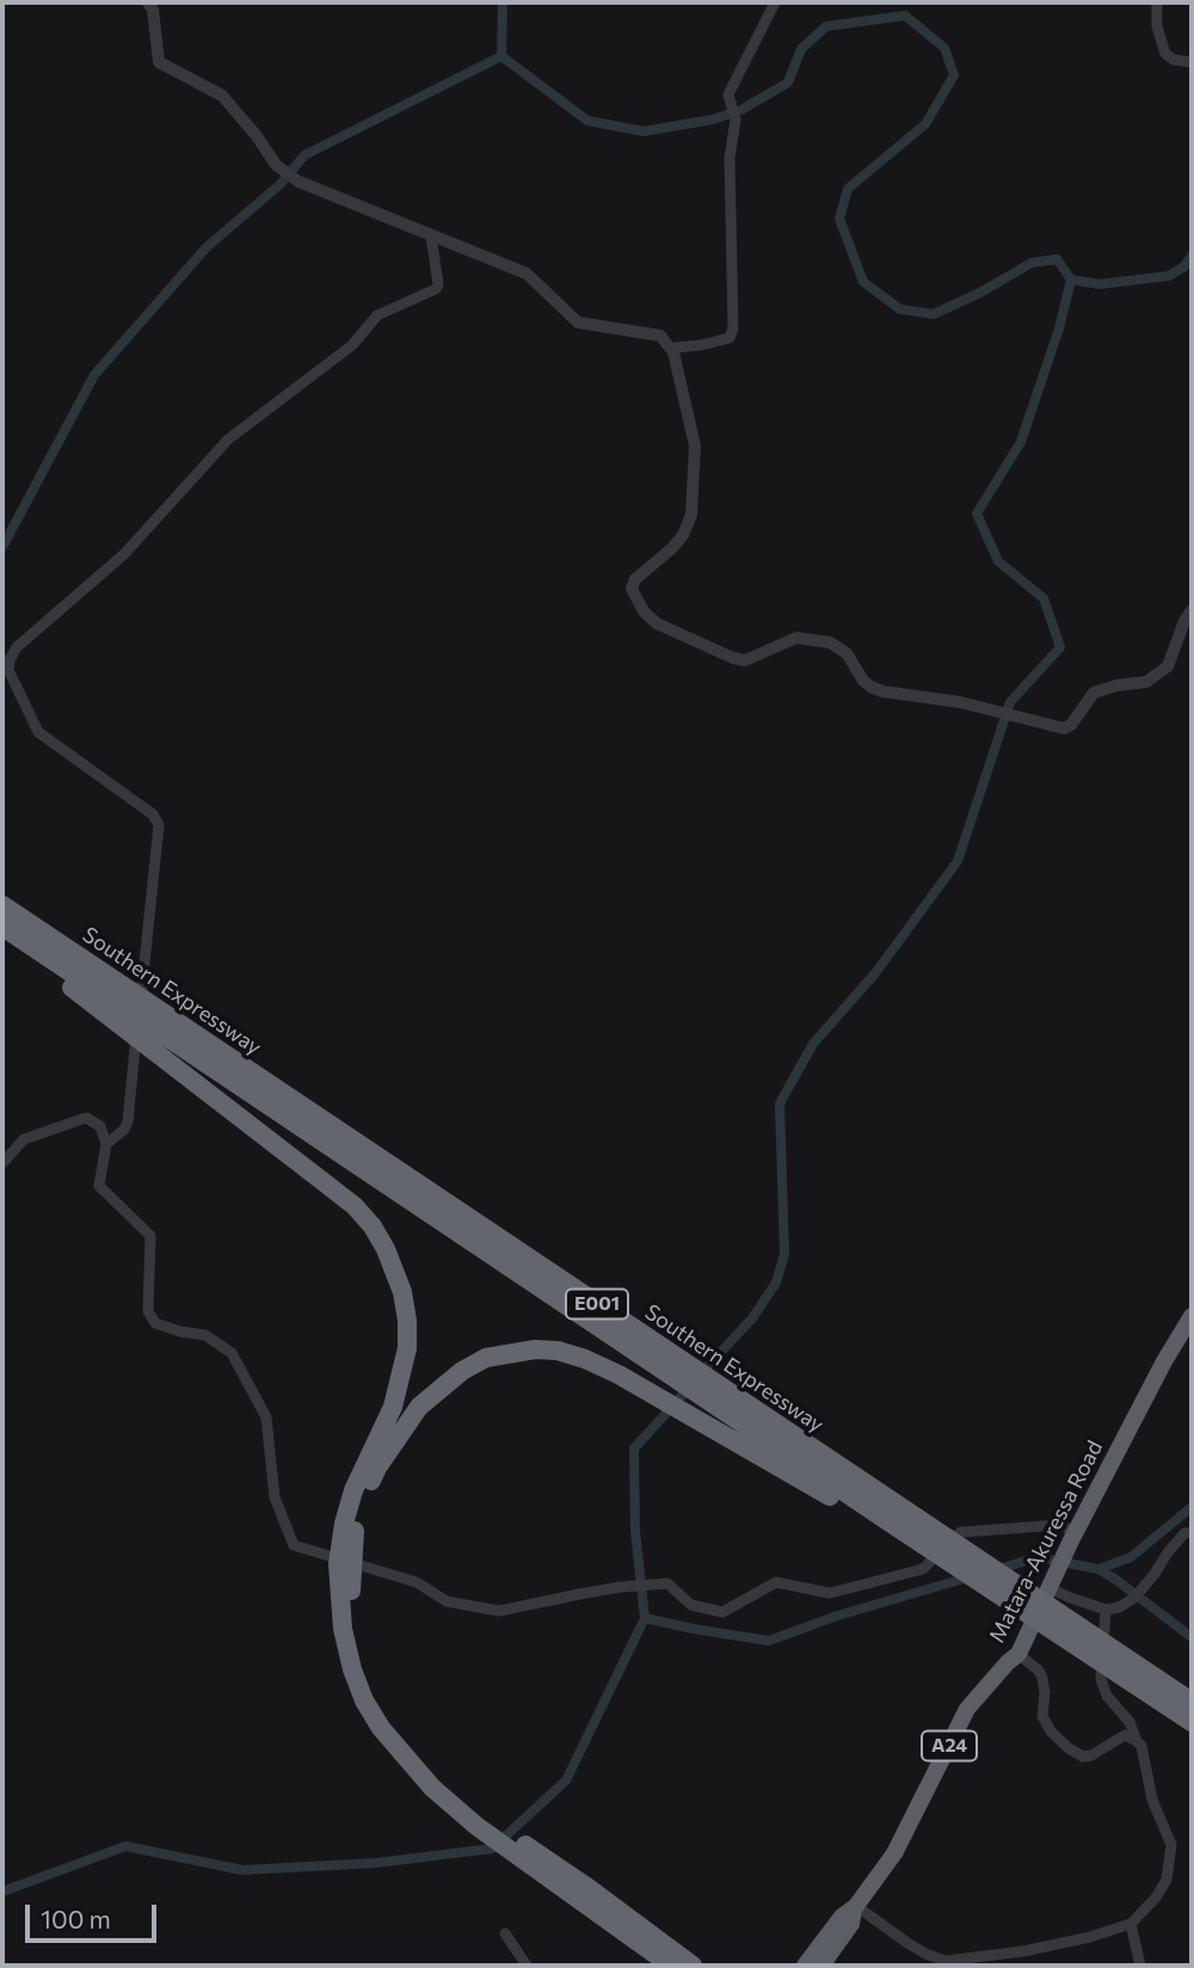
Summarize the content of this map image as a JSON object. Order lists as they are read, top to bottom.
{
  "streets": {
    "highway": [
      "Southern Expressway",
      "E001",
      "Matara-Akuressa Road",
      "A24"
    ]
  },
  "scale_bar": "100 m"
}
